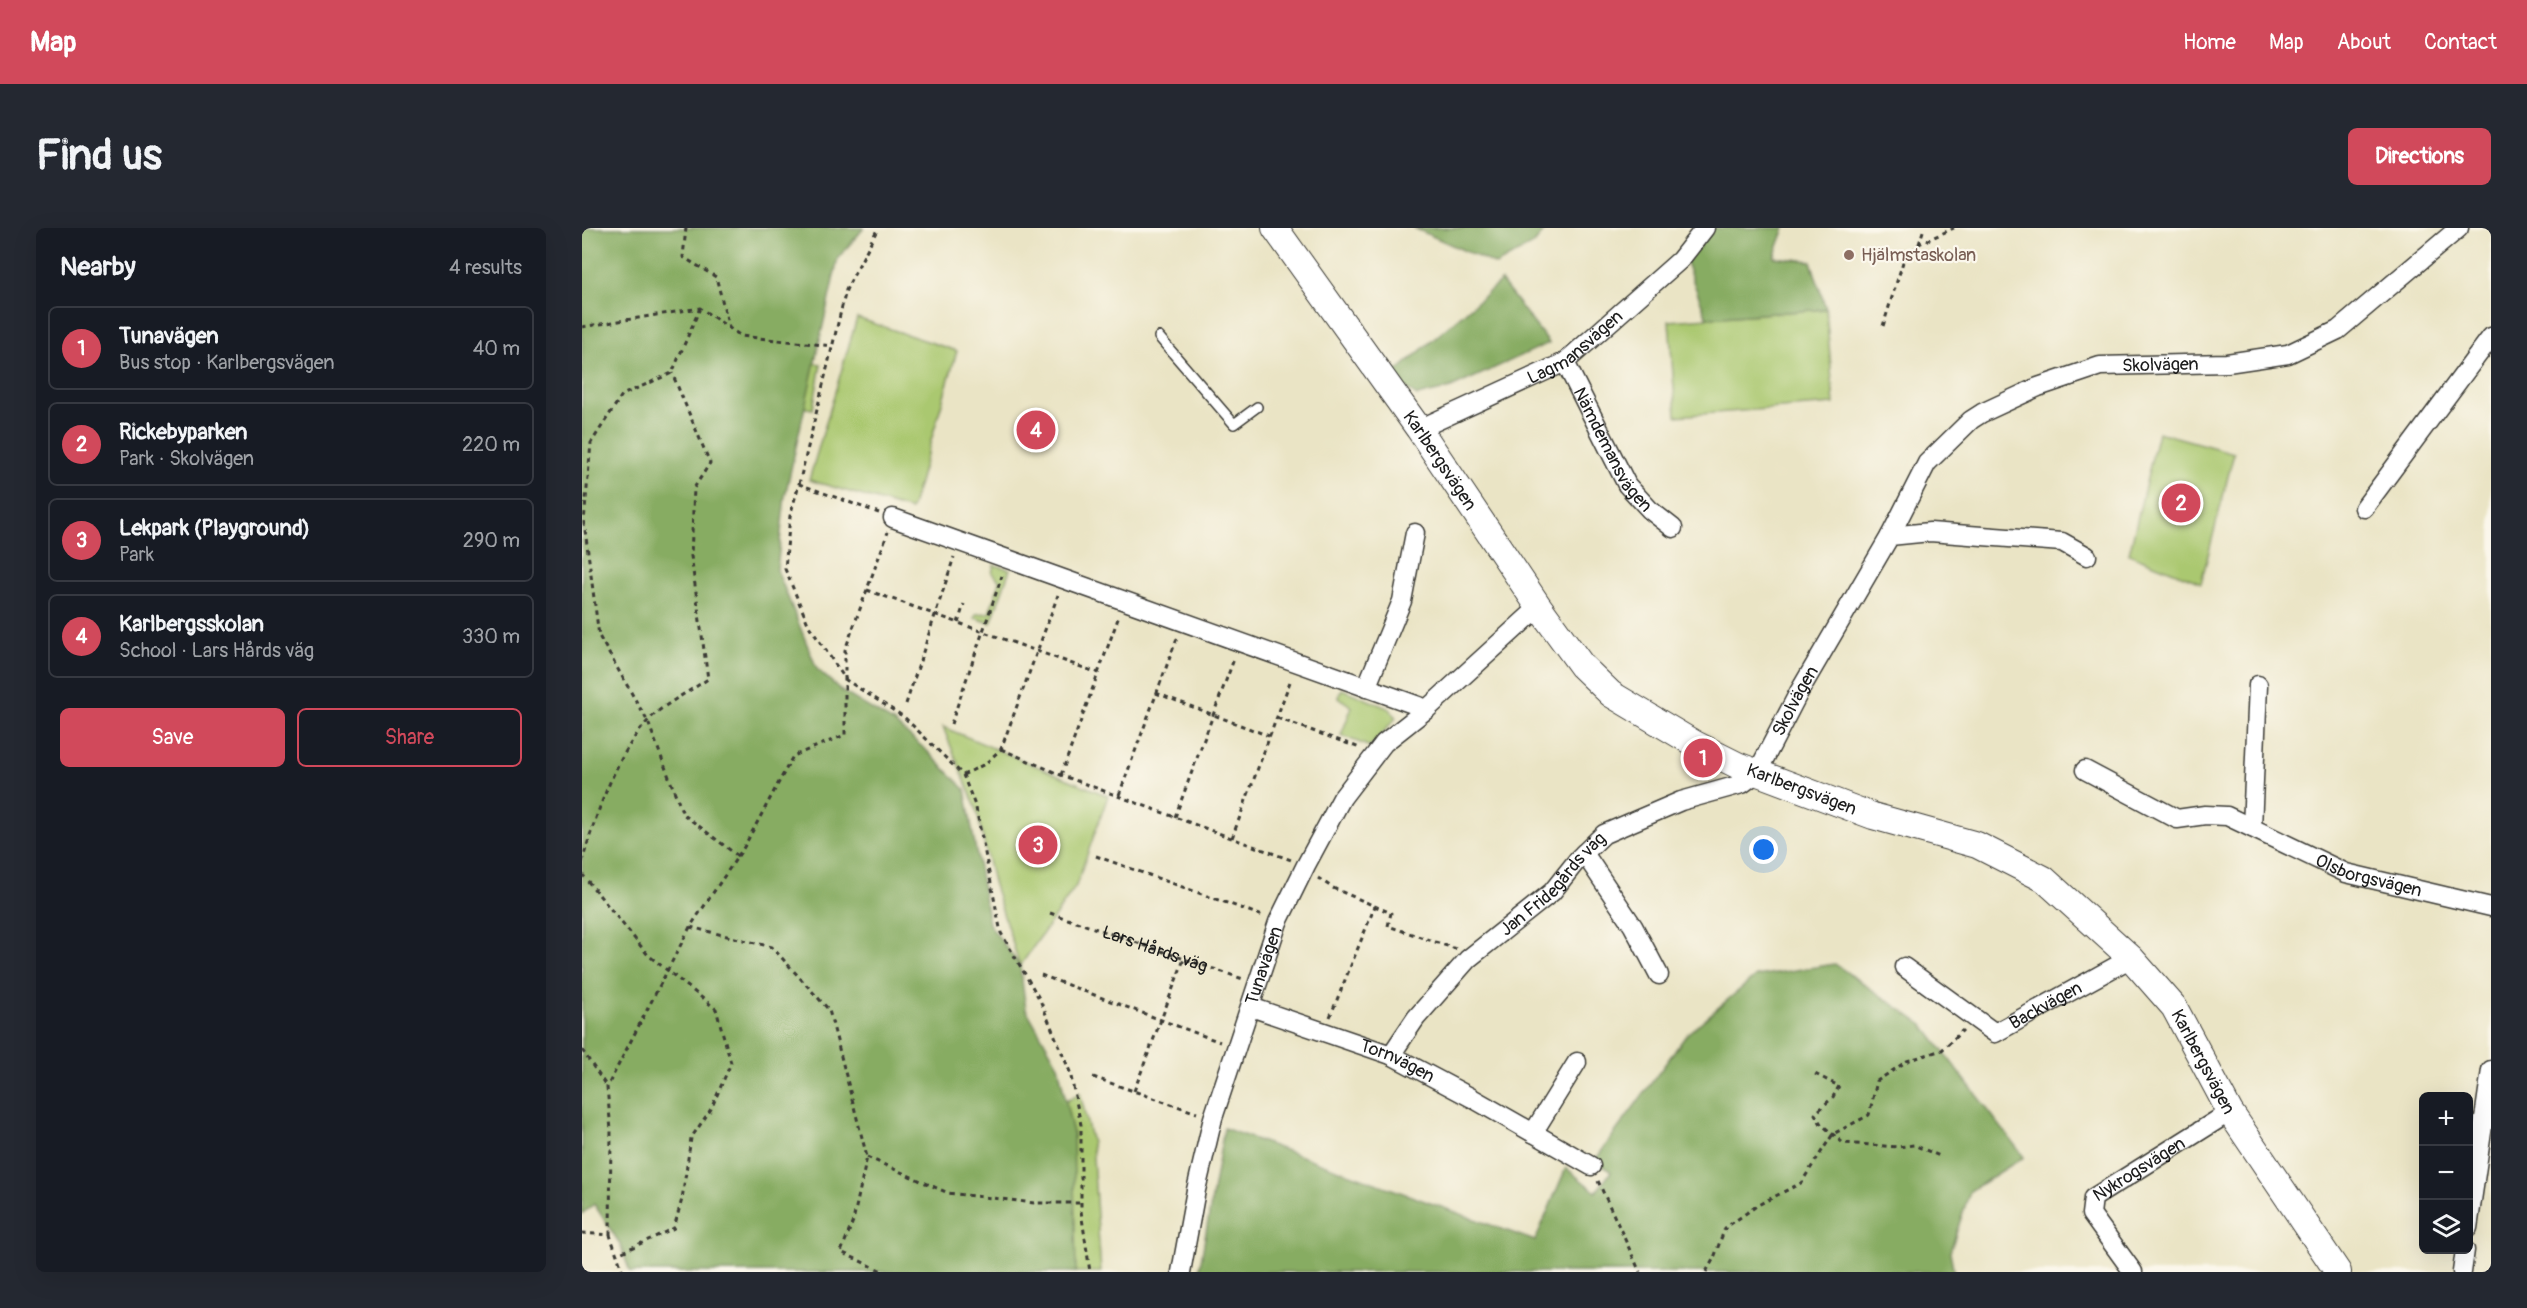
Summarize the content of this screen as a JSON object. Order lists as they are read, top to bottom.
{
  "streets": {
    "street": [
      "Lagmansvägen",
      "Skolvägen",
      "Nämdemansvägen",
      "Karlbergsvägen",
      "Olsborgsvägen",
      "Jan Fridegårds väg",
      "Tunavägen",
      "Backvägen",
      "Tornvägen",
      "Nykrogsvägen"
    ],
    "path": ["Lars Hårds väg"]
  },
  "crossings": [
    ["Lagmansvägen", "Nämdemansvägen"],
    ["Lagmansvägen", "Karlbergsvägen"],
    ["Skolvägen", "Karlbergsvägen"],
    ["Skolvägen", "Jan Fridegårds väg"],
    ["Karlbergsvägen", "Jan Fridegårds väg"],
    ["Karlbergsvägen", "Tunavägen"],
    ["Karlbergsvägen", "Backvägen"],
    ["Karlbergsvägen", "Nykrogsvägen"],
    ["Jan Fridegårds väg", "Tornvägen"],
    ["Lars Hårds väg", "Tunavägen"],
    ["Tunavägen", "Tornvägen"]
  ],
  "places": ["Hjälmstaskolan"],
  "page": {
    "header": "Map",
    "nav": [
      "Home",
      "Map",
      "About",
      "Contact"
    ],
    "buttons": [
      "Directions",
      ["Save", "Share"]
    ],
    "title": "Find us",
    "heading": ["Nearby", "4 results"],
    "list": [
      {
        "mark": "1",
        "name": "Tunavägen",
        "note": "Bus stop · Karlbergsvägen",
        "value": "40 m"
      },
      {
        "mark": "2",
        "name": "Rickebyparken",
        "note": "Park · Skolvägen",
        "value": "220 m"
      },
      {
        "mark": "3",
        "name": "Lekpark (Playground)",
        "note": "Park",
        "value": "290 m"
      },
      {
        "mark": "4",
        "name": "Karlbergsskolan",
        "note": "School · Lars Hårds väg",
        "value": "330 m"
      }
    ],
    "pins": [
      "4",
      "2",
      "1",
      "3"
    ],
    "map_buttons": ["+", "−"]
  }
}
